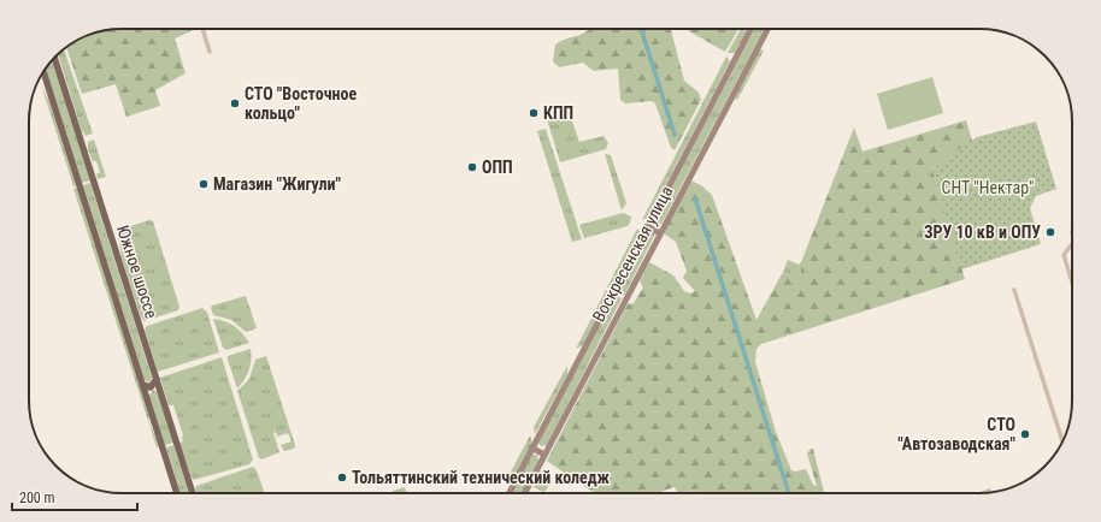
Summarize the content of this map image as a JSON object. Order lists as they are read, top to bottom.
{
  "streets": {
    "main road": ["Воскресенская улица", "Южное шоссе"]
  },
  "parks": ["СНТ \"Нектар\""],
  "places": [
    "СТО \"Восточное кольцо\"",
    "КПП",
    "ОПП",
    "Магазин \"Жигули\"",
    "ЗРУ 10 кВ и ОПУ",
    "СТО \"Автозаводская\"",
    "Тольяттинский технический коледж"
  ],
  "scale_bar": "200 m"
}
